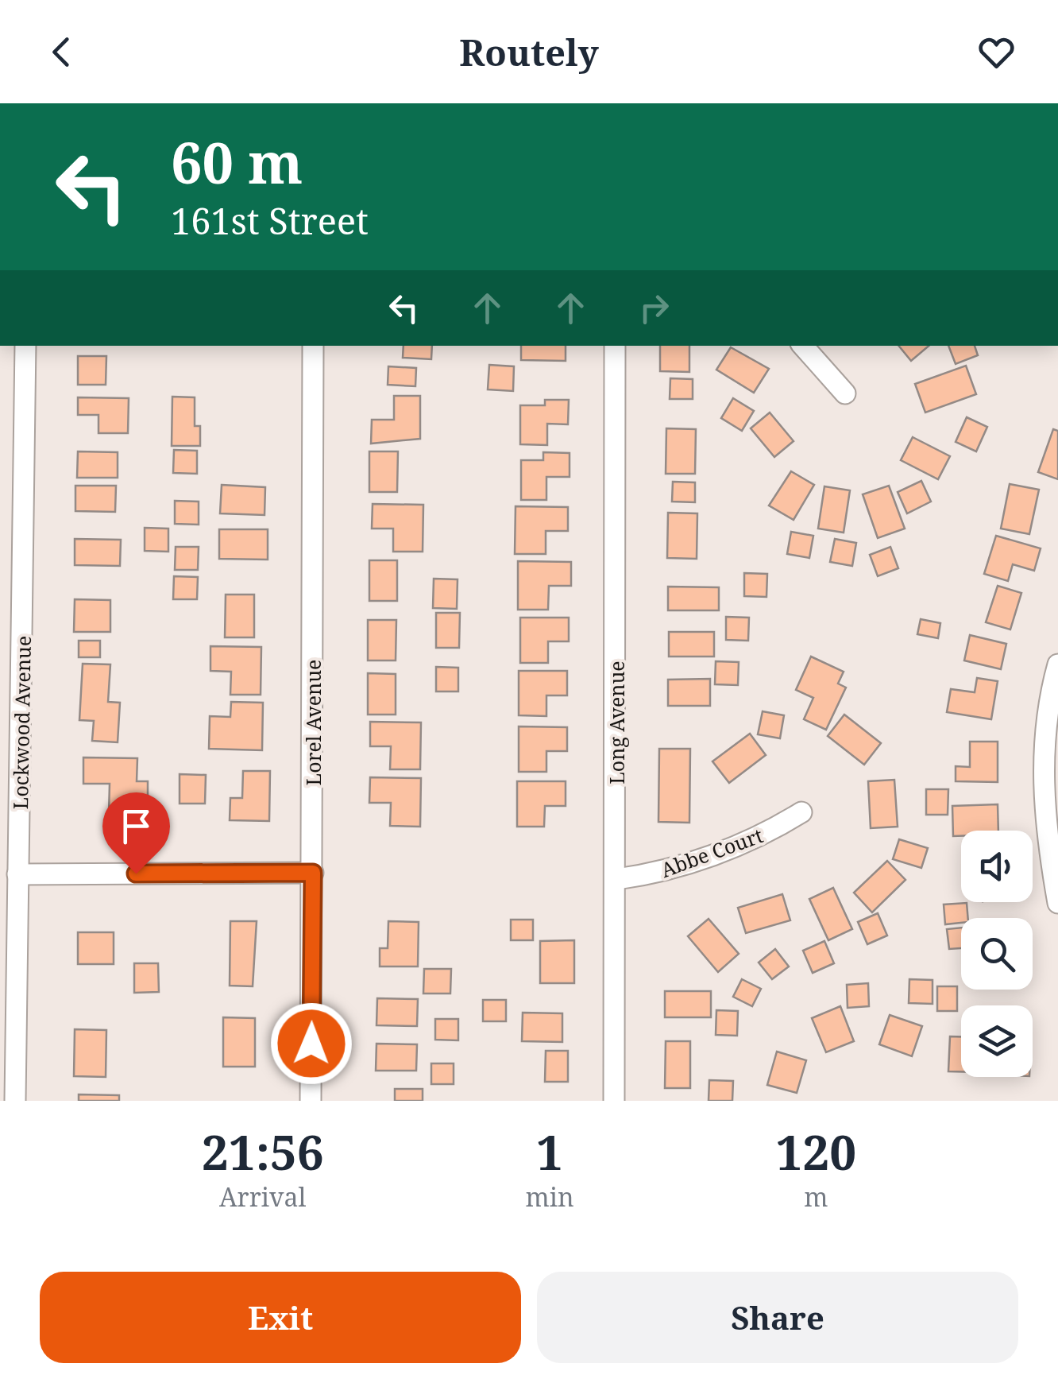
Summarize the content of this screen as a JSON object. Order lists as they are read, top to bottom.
{
  "streets": {
    "street": [
      "Lockwood Avenue",
      "Lorel Avenue",
      "Long Avenue",
      "Abbe Court"
    ]
  },
  "crossings": [
    ["Long Avenue", "Abbe Court"]
  ],
  "page": {
    "header": "Routely",
    "turn": ["60 m", "161st Street"],
    "eta": [
      "21:56",
      "Arrival",
      "1",
      "min",
      "120",
      "m"
    ],
    "buttons": ["Exit", "Share"]
  }
}
